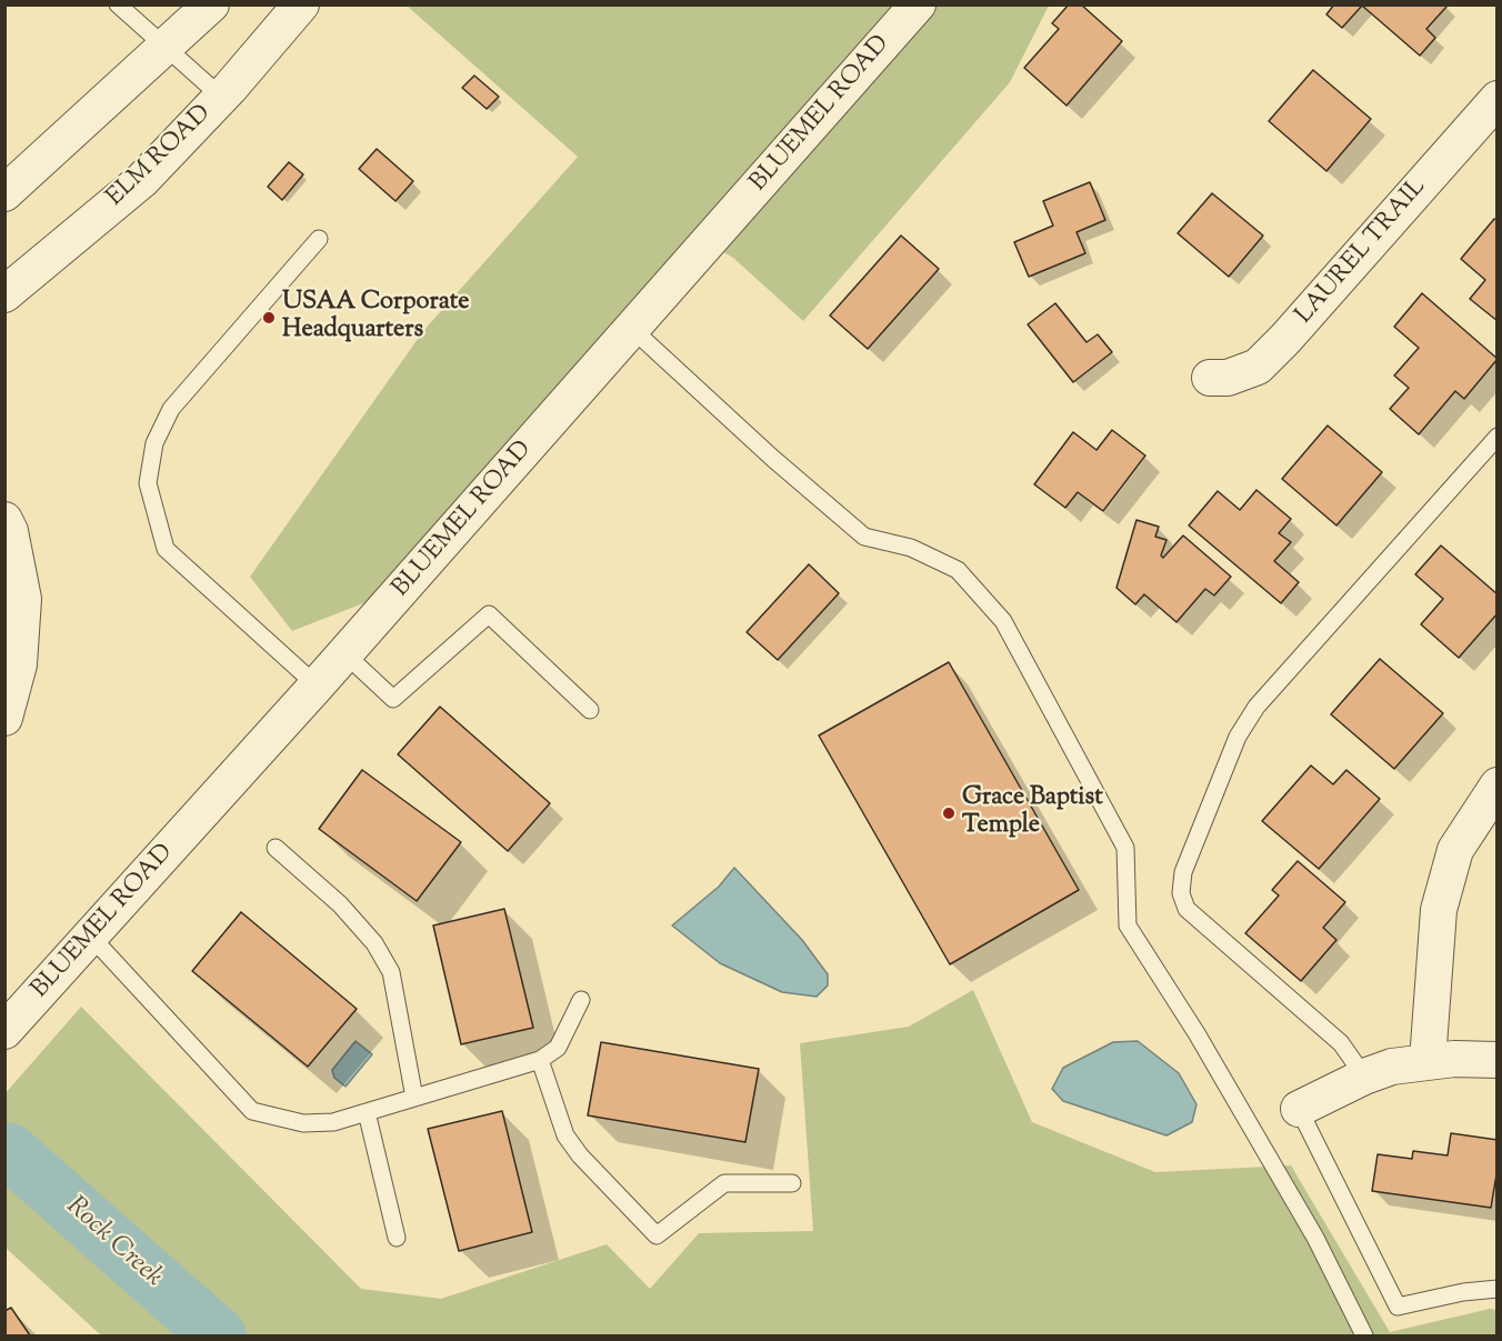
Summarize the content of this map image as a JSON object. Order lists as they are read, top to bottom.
{
  "streets": {
    "street": ["BLUEMEL ROAD", "ELM ROAD", "LAUREL TRAIL"]
  },
  "water": ["Rock Creek"],
  "places": ["USAA Corporate Headquarters", "Grace Baptist Temple"]
}
